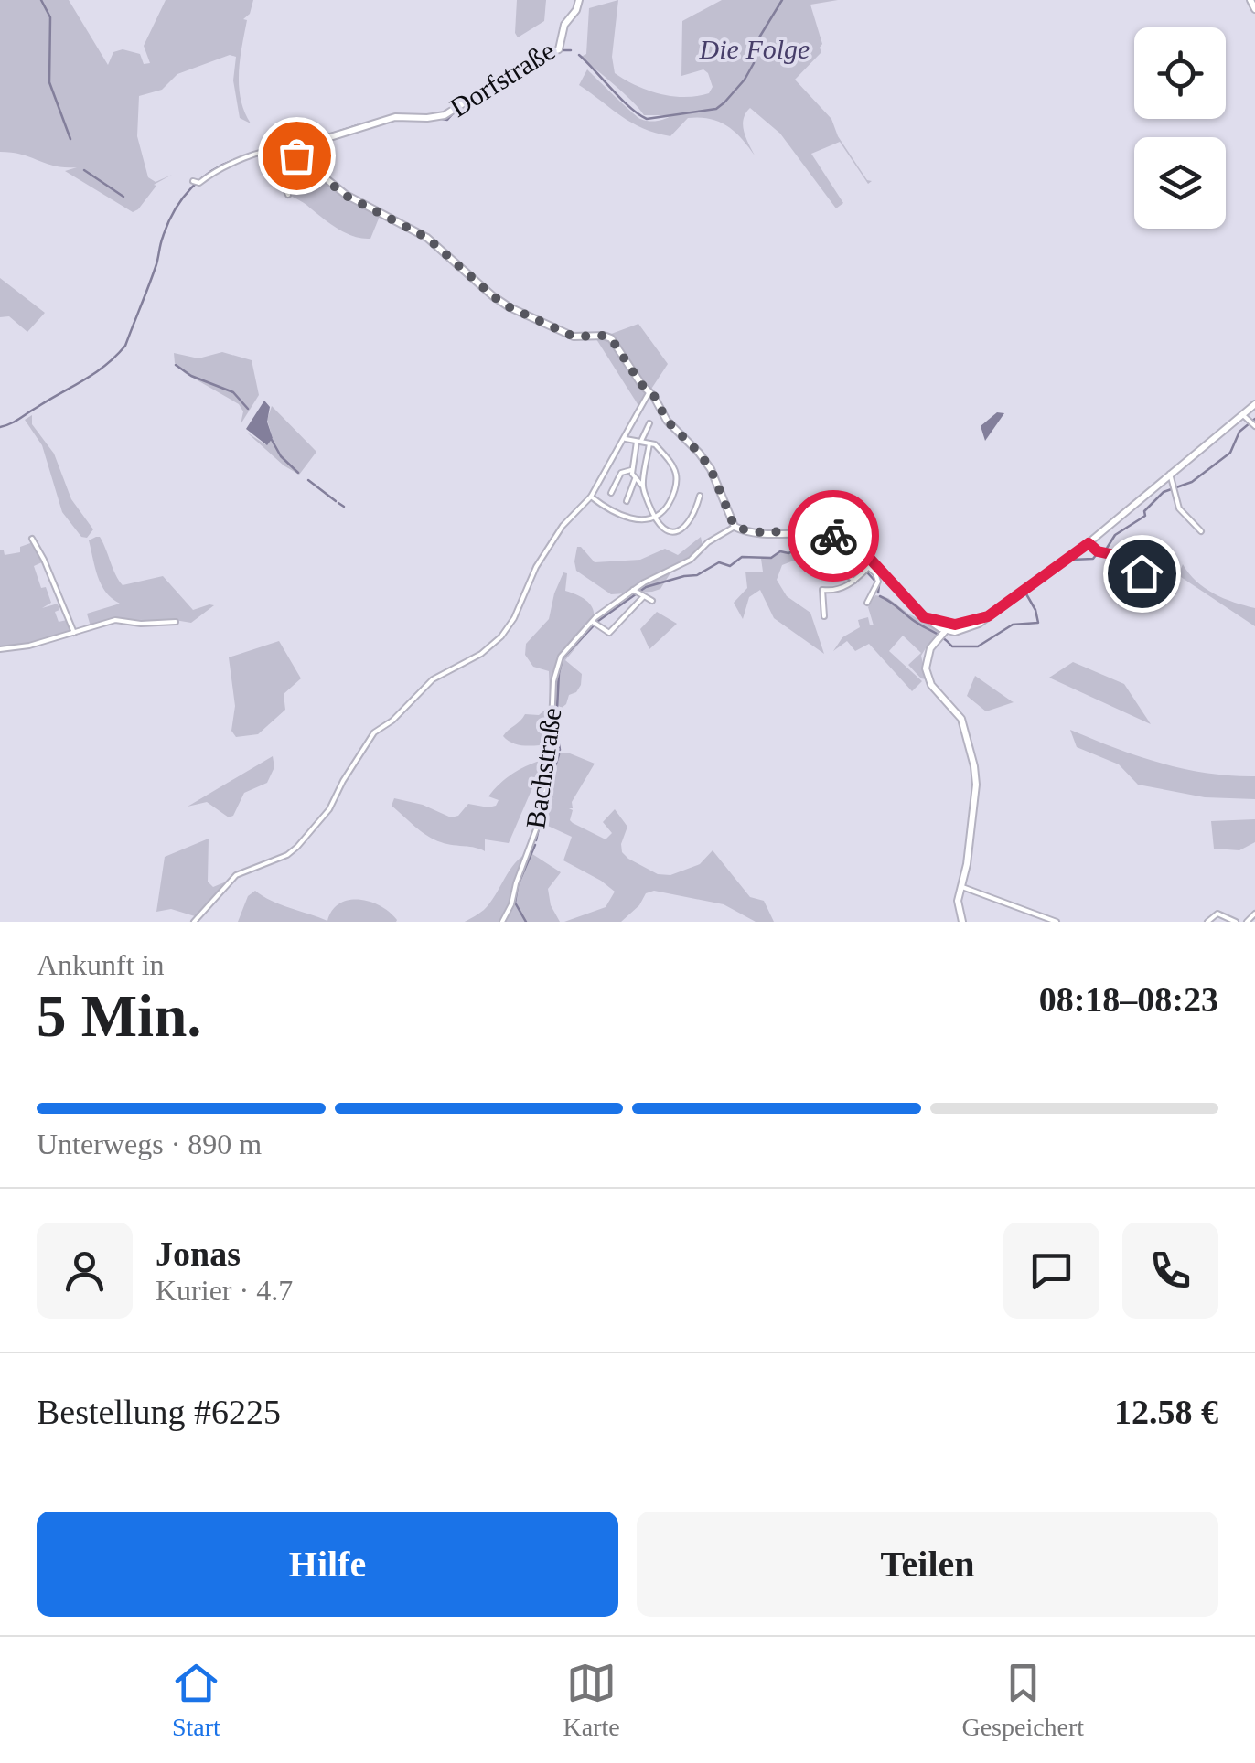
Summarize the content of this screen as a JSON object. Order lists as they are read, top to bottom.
{
  "streets": {
    "street": ["Dorfstraße", "Bachstraße"]
  },
  "parks": ["Die Folge"],
  "page": {
    "heading": ["5 Min.", "Ankunft in", "08:18–08:23"],
    "panel": [
      "Jonas",
      "Kurier · 4.7",
      "Bestellung #6225",
      "12.58 €"
    ],
    "bar": "Unterwegs · 890 m",
    "buttons": ["Hilfe", "Teilen"],
    "tabs": ["Start", "Karte", "Gespeichert"]
  }
}
